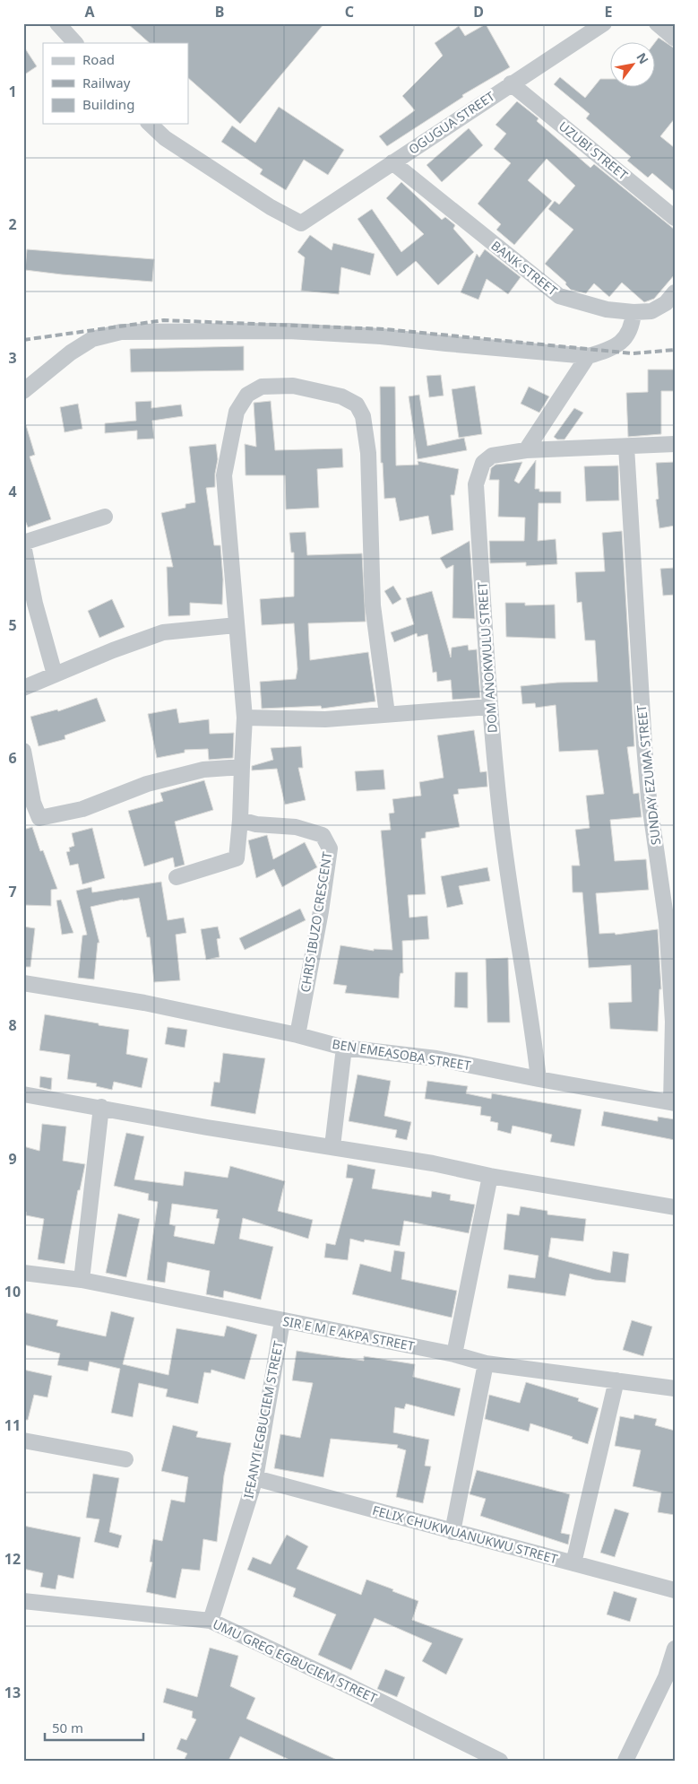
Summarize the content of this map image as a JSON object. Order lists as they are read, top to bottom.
{
  "streets": {
    "street": [
      "OGUGUA STREET",
      "UZUBI STREET",
      "BANK STREET",
      "DOM ANOKWULU STREET",
      "SUNDAY EZUMA STREET",
      "CHRIS IBUZO CRESCENT",
      "BEN EMEASOBA STREET",
      "SIR E M E AKPA STREET",
      "IFEANYI EGBUCIEM STREET",
      "FELIX CHUKWUANUKWU STREET",
      "UMU GREG EGBUCIEM STREET"
    ]
  },
  "crossings": [
    ["OGUGUA STREET", "UZUBI STREET"],
    ["OGUGUA STREET", "BANK STREET"],
    ["DOM ANOKWULU STREET", "SUNDAY EZUMA STREET"],
    ["DOM ANOKWULU STREET", "BEN EMEASOBA STREET"],
    ["SUNDAY EZUMA STREET", "BEN EMEASOBA STREET"],
    ["CHRIS IBUZO CRESCENT", "BEN EMEASOBA STREET"],
    ["SIR E M E AKPA STREET", "IFEANYI EGBUCIEM STREET"],
    ["IFEANYI EGBUCIEM STREET", "FELIX CHUKWUANUKWU STREET"],
    ["IFEANYI EGBUCIEM STREET", "UMU GREG EGBUCIEM STREET"]
  ],
  "legend": ["Road", "Railway", "Building"],
  "scale_bar": "50 m",
  "north": "top right",
  "grid": {
    "columns": [
      "A",
      "B",
      "C",
      "D",
      "E"
    ],
    "rows": [
      "1",
      "2",
      "3",
      "4",
      "5",
      "6",
      "7",
      "8",
      "9",
      "10",
      "11",
      "12",
      "13"
    ]
  }
}
